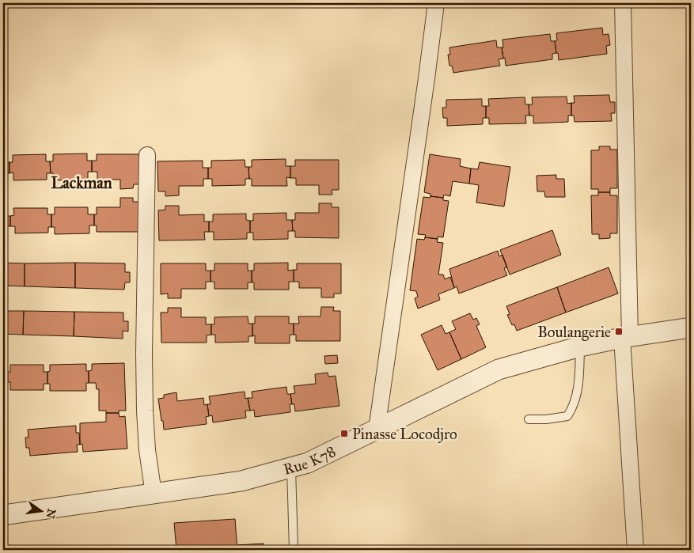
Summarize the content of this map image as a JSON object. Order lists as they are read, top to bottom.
{
  "streets": {
    "street": ["Rue K78"]
  },
  "districts": ["Lackman"],
  "places": {
    "transit": ["Boulangerie", "Pinasse Locodjro"]
  },
  "north": "right"
}
